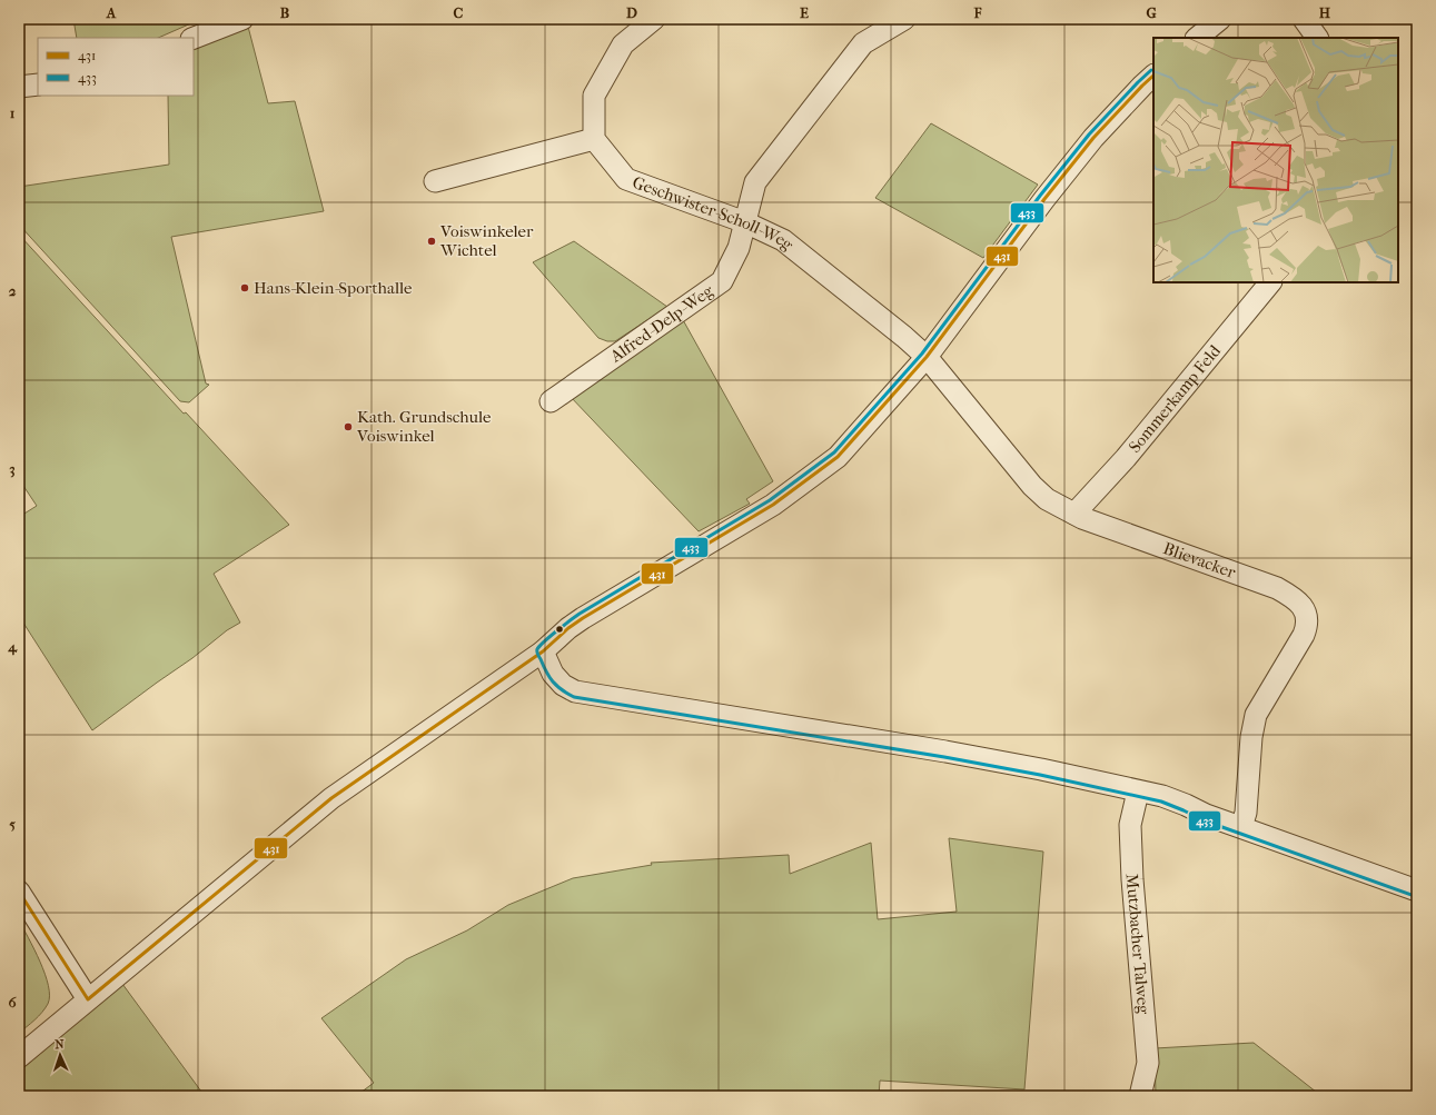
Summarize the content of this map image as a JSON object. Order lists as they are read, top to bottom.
{
  "streets": {
    "street": [
      "Geschwister-Scholl-Weg",
      "Alfred-Delp-Weg",
      "Sommerkamp Feld",
      "Blievacker",
      "Mutzbacher Talweg"
    ]
  },
  "crossings": [
    ["Geschwister-Scholl-Weg", "Alfred-Delp-Weg"],
    ["Geschwister-Scholl-Weg", "Blievacker"],
    ["Sommerkamp Feld", "Blievacker"]
  ],
  "places": ["Voiswinkeler Wichtel", "Hans-Klein-Sporthalle", "Kath. Grundschule Voiswinkel"],
  "lines": ["transit line 433", "transit line 431"],
  "legend": ["431", "433"],
  "north": "top",
  "grid": {
    "columns": [
      "A",
      "B",
      "C",
      "D",
      "E",
      "F",
      "G",
      "H"
    ],
    "rows": [
      "1",
      "2",
      "3",
      "4",
      "5",
      "6"
    ]
  }
}
